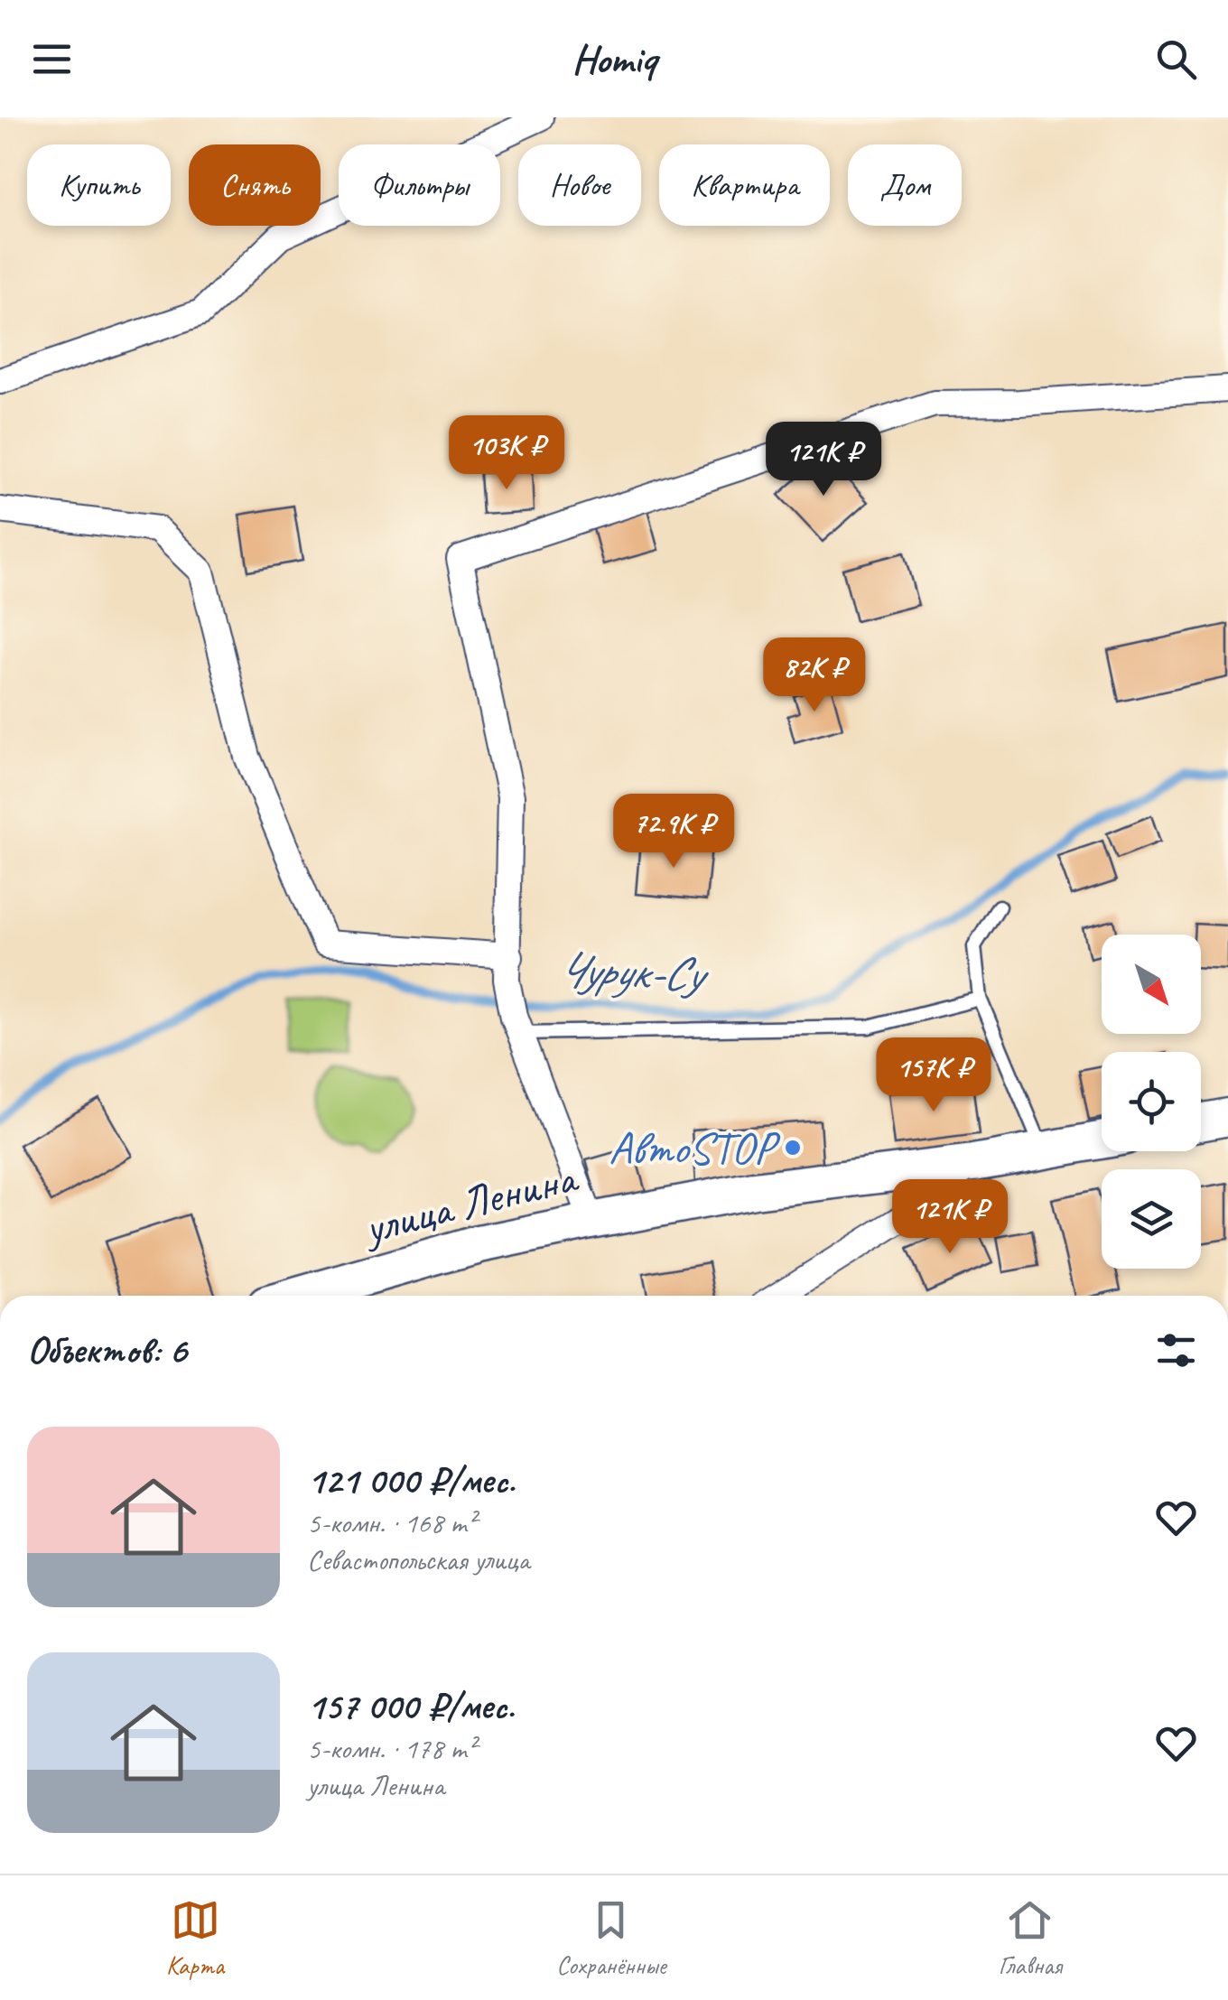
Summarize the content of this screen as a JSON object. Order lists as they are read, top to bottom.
{
  "streets": {
    "main road": ["улица Ленина"]
  },
  "water": ["Чурук-Су"],
  "places": ["АвтоSTOP"],
  "north": "bottom right",
  "page": {
    "header": "Homiq",
    "chip": [
      "Купить",
      "Снять",
      "Фильтры",
      "Новое",
      "Квартира",
      "Дом"
    ],
    "price": [
      "103K ₽",
      "121K ₽",
      "82K ₽",
      "72.9K ₽",
      "157K ₽",
      "121K ₽"
    ],
    "heading": "Объектов: 6",
    "list": [
      {
        "name": "121 000 ₽/мес.",
        "note": "5-комн. · 168 m² · Севастопольская улица"
      },
      {
        "name": "157 000 ₽/мес.",
        "note": "5-комн. · 178 m² · улица Ленина"
      }
    ],
    "tabs": ["Карта", "Сохранённые", "Главная"]
  }
}
